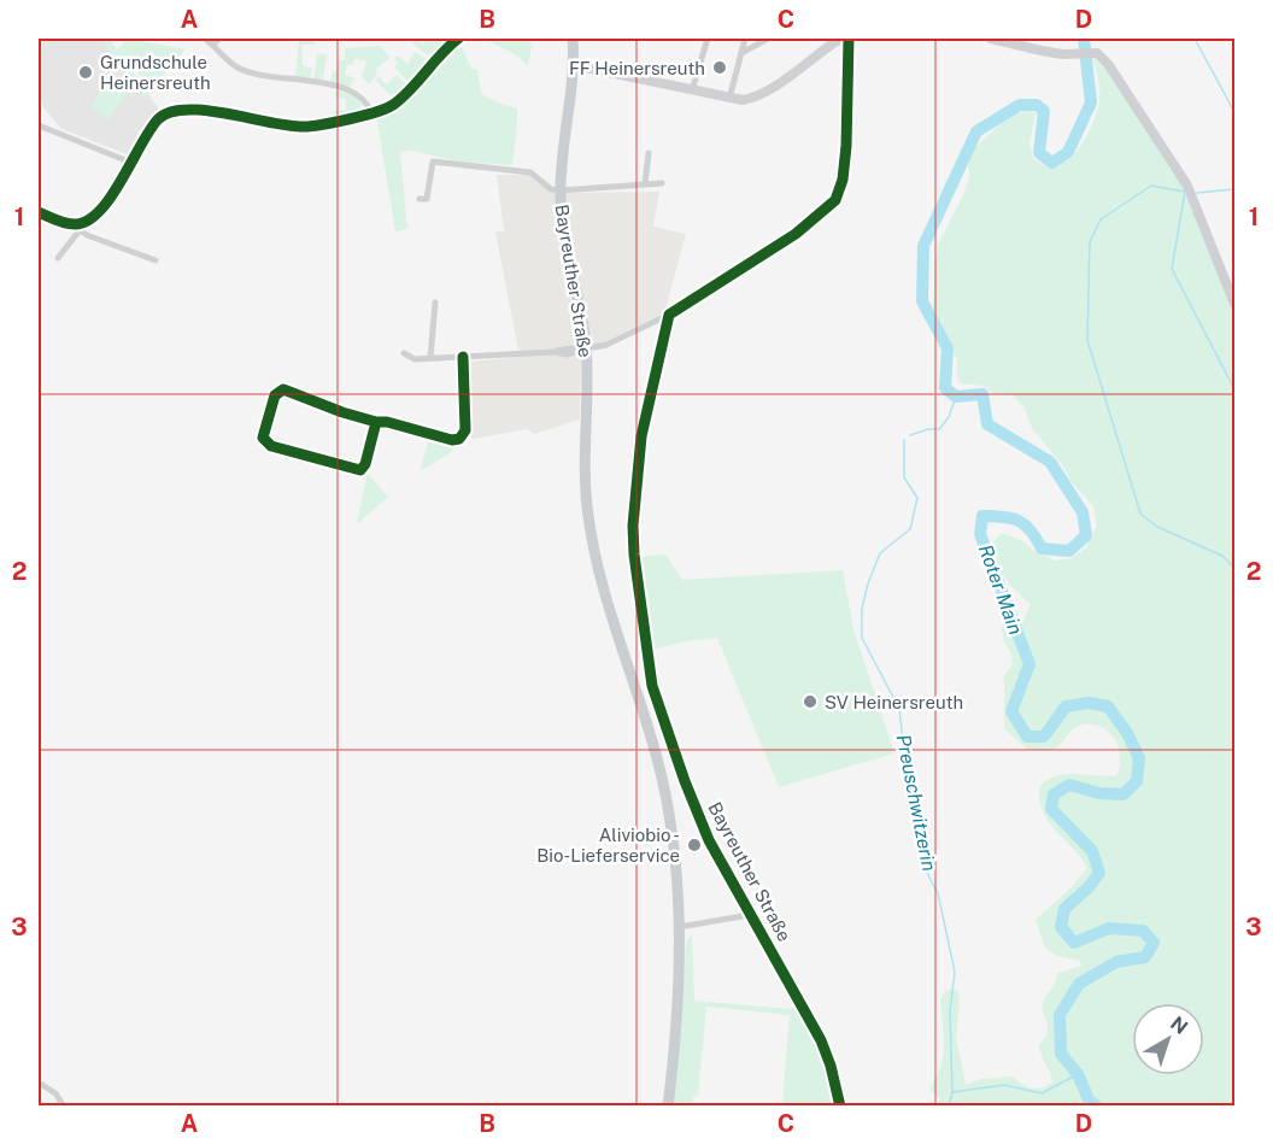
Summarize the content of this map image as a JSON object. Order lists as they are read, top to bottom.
{
  "streets": {
    "main road": ["Bayreuther Straße"]
  },
  "water": ["Roter Main", "Preuschwitzerin"],
  "places": [
    "FF Heinersreuth",
    "Grundschule Heinersreuth",
    "SV Heinersreuth",
    "Aliviobio - Bio-Lieferservice"
  ],
  "north": "top right",
  "grid": {
    "columns": [
      "A",
      "B",
      "C",
      "D"
    ],
    "rows": ["1", "2", "3"]
  }
}
